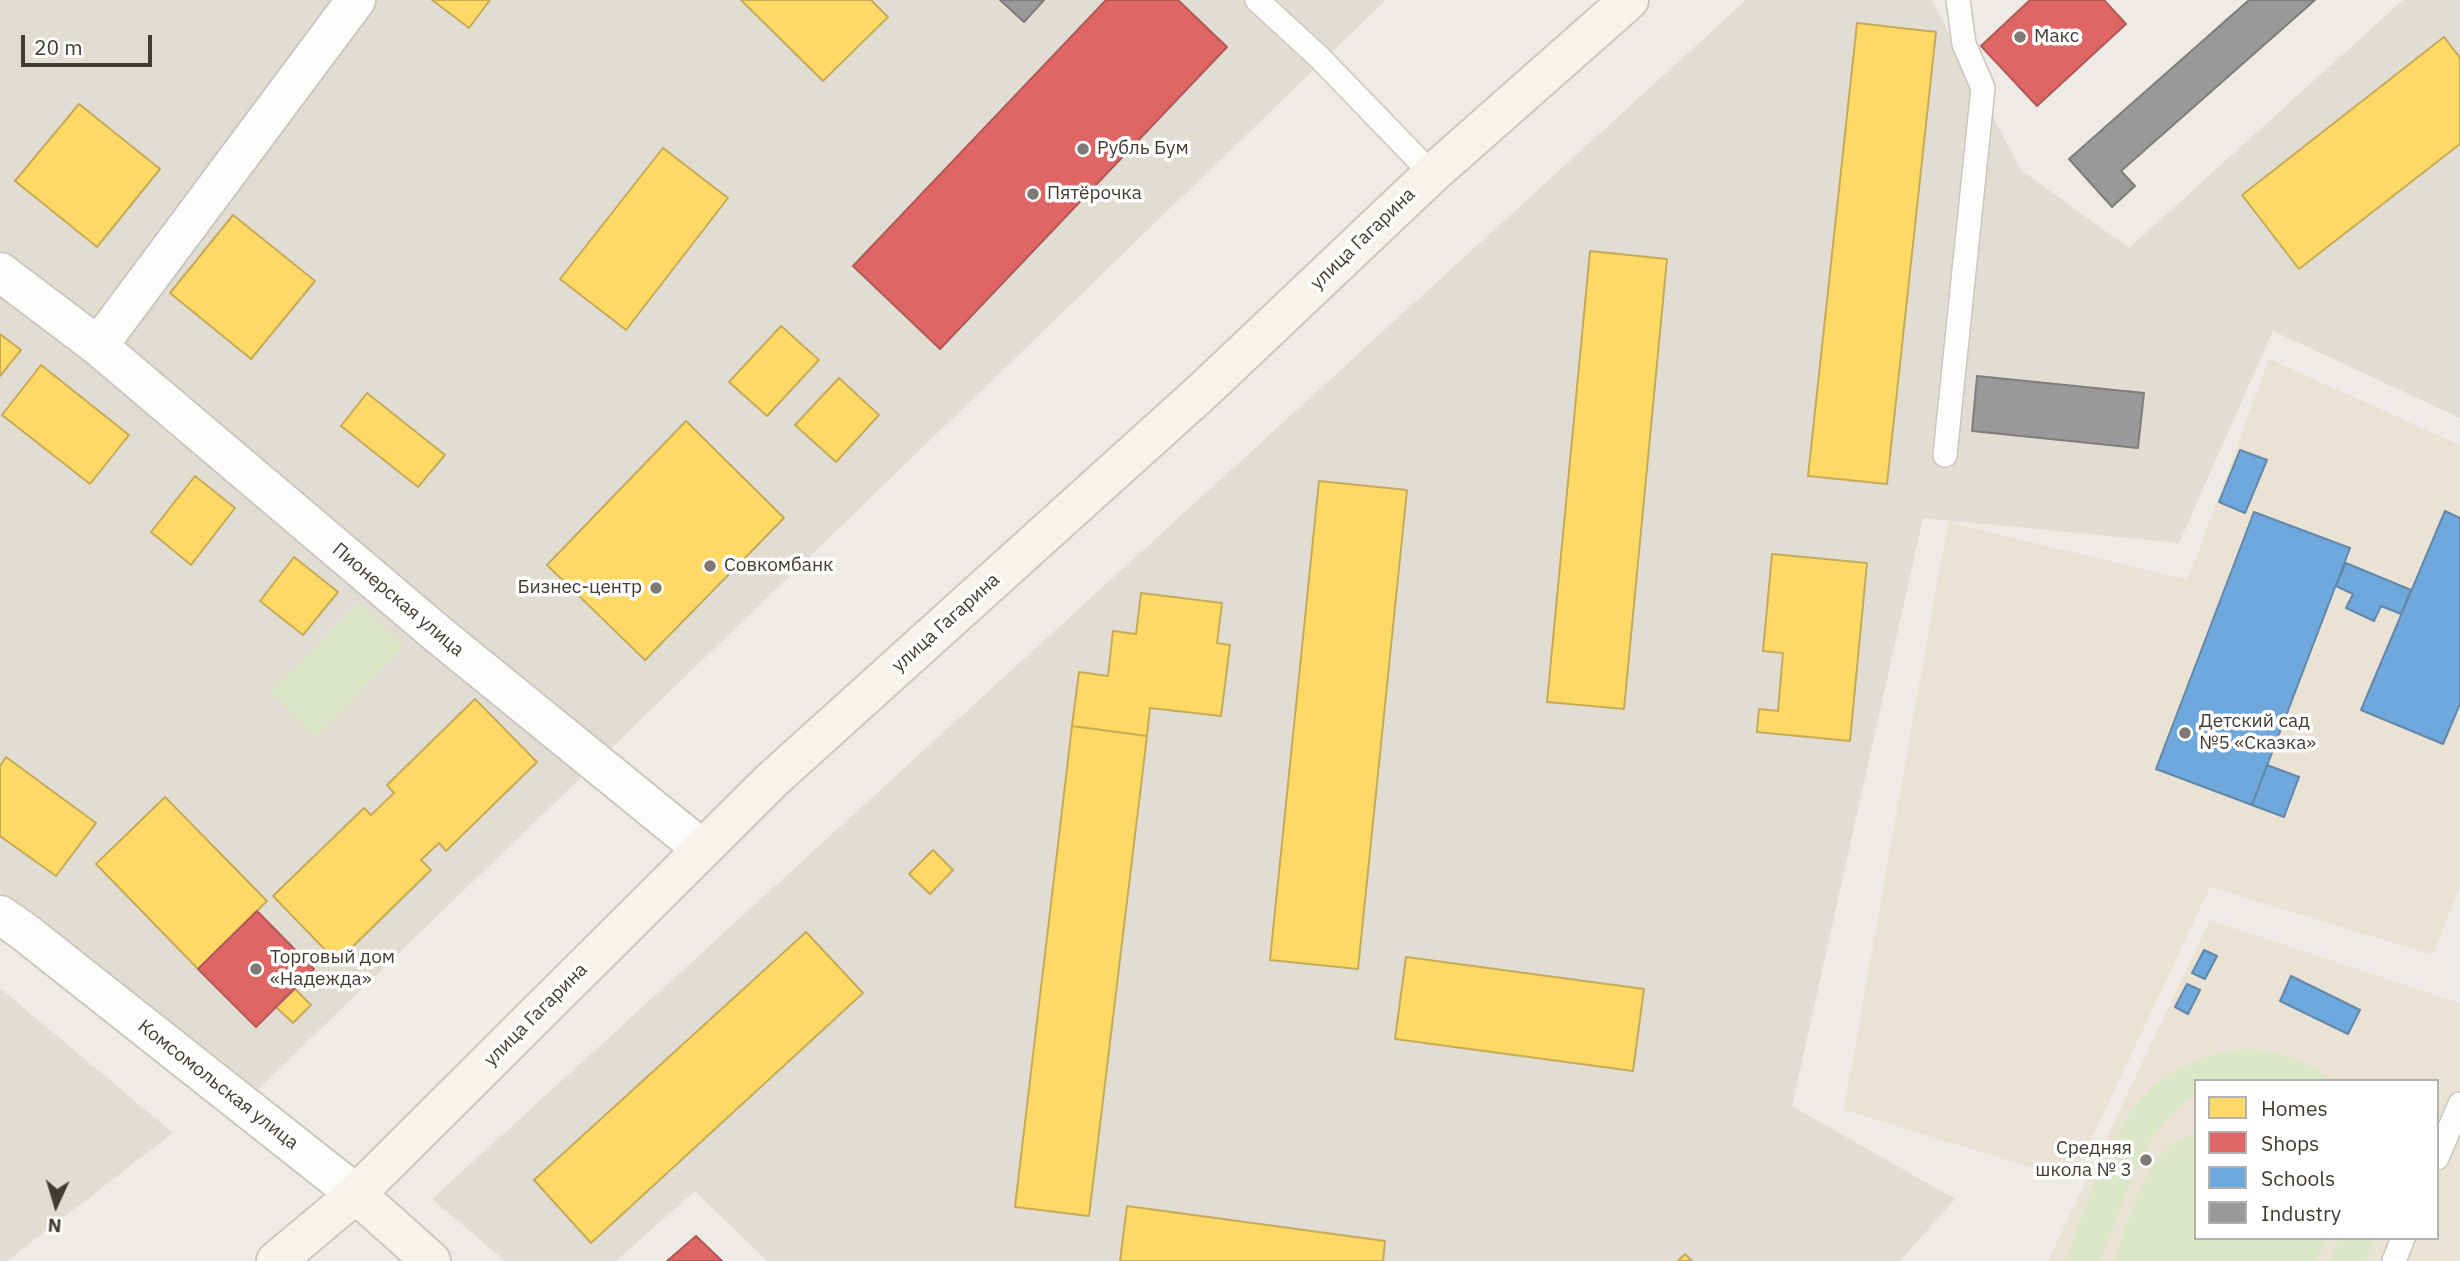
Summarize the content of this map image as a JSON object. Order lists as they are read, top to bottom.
{
  "streets": {
    "main road": ["улица Гагарина", "Комсомольская улица"],
    "street": ["Пионерская улица"]
  },
  "crossings": [
    ["улица Гагарина", "Пионерская улица"],
    ["улица Гагарина", "Комсомольская улица"]
  ],
  "places": [
    "Макс",
    "Рубль Бум",
    "Пятёрочка",
    "Совкомбанк",
    "Бизнес-центр",
    "Детский сад №5 «Сказка»",
    "Торговый дом «Надежда»",
    "Средняя школа № 3"
  ],
  "legend": [
    "Homes",
    "Shops",
    "Schools",
    "Industry"
  ],
  "scale_bar": "20 m",
  "north": "bottom"
}
